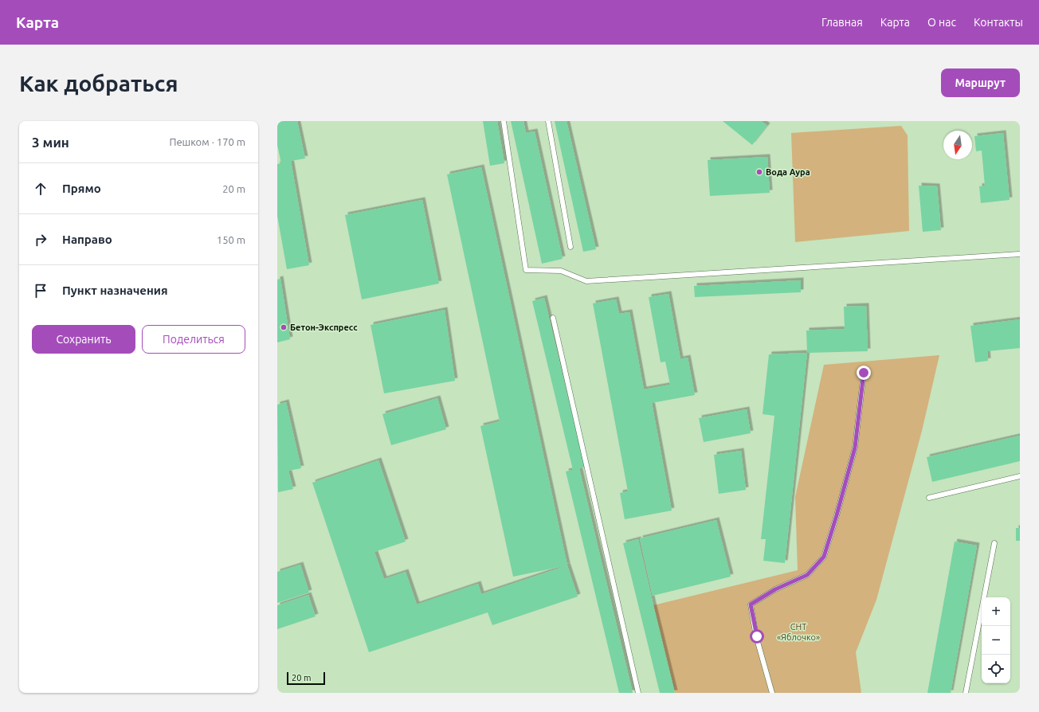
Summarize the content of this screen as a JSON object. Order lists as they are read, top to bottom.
{
  "parks": ["СНТ «Яблочко»"],
  "places": ["Вода Аура", "Бетон-Экспресс"],
  "scale_bar": "20 m",
  "north": "bottom",
  "page": {
    "header": "Карта",
    "nav": [
      "Главная",
      "Карта",
      "О нас",
      "Контакты"
    ],
    "buttons": [
      "Маршрут",
      ["Сохранить", "Поделиться"]
    ],
    "title": "Как добраться",
    "heading": ["3 мин", "Пешком · 170 m"],
    "list": [
      ["Прямо", "20 m"],
      ["Направо", "150 m"],
      "Пункт назначения"
    ],
    "map_buttons": ["+", "−"],
    "scale": "20 m"
  }
}
